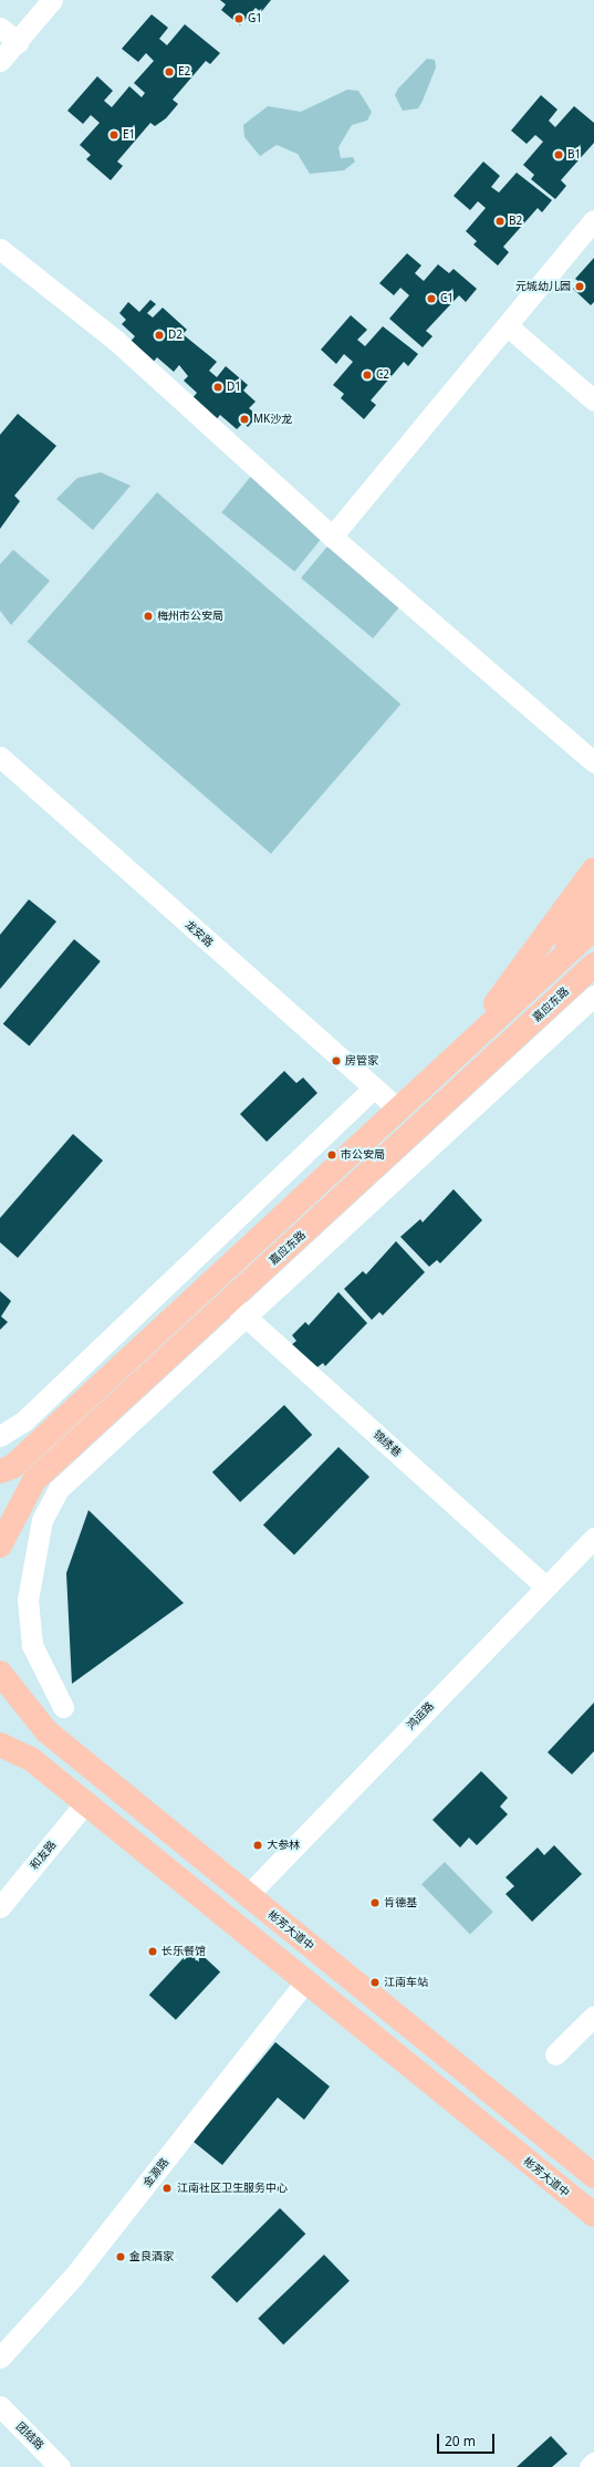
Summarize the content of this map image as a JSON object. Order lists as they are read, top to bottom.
{
  "streets": {
    "main road": ["嘉应东路", "彬芳大道中"],
    "street": [
      "龙安路",
      "锦绣巷",
      "鸿运路",
      "和友路",
      "金源路",
      "团结路"
    ]
  },
  "crossings": [
    ["嘉应东路", "锦绣巷"],
    ["锦绣巷", "鸿运路"],
    ["鸿运路", "彬芳大道中"],
    ["和友路", "彬芳大道中"],
    ["彬芳大道中", "金源路"]
  ],
  "places": [
    "G1",
    "E2",
    "E1",
    "B1",
    "B2",
    "元城幼儿园",
    "C1",
    "D2",
    "C2",
    "D1",
    "MK沙龙",
    "梅州市公安局",
    "房管家",
    "市公安局",
    "大参林",
    "肯德基",
    "长乐餐馆",
    "江南车站",
    "江南社区卫生服务中心",
    "金良酒家"
  ],
  "scale_bar": "20 m"
}
